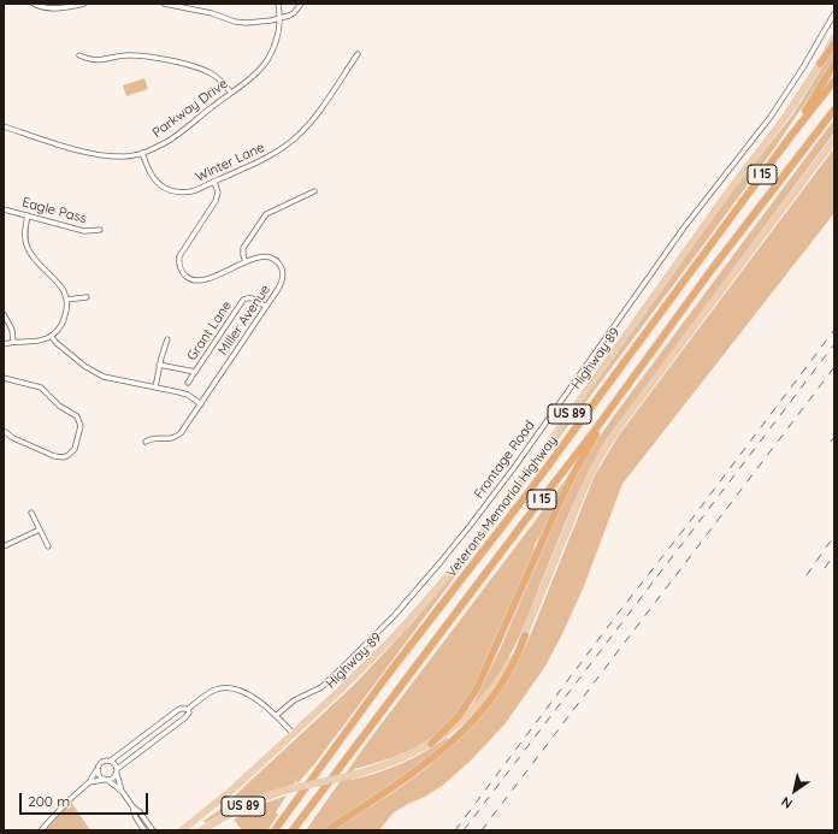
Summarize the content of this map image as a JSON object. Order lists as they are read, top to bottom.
{
  "streets": {
    "highway": ["I 15", "Veterans Memorial Highway"],
    "main road": ["Highway 89", "US 89"],
    "street": [
      "Parkway Drive",
      "Winter Lane",
      "Eagle Pass",
      "Miller Avenue",
      "Grant Lane",
      "Frontage Road"
    ]
  },
  "crossings": [
    ["Parkway Drive", "Winter Lane"],
    ["Winter Lane", "Miller Avenue"],
    ["Miller Avenue", "Grant Lane"]
  ],
  "scale_bar": "200 m",
  "north": "bottom left"
}
